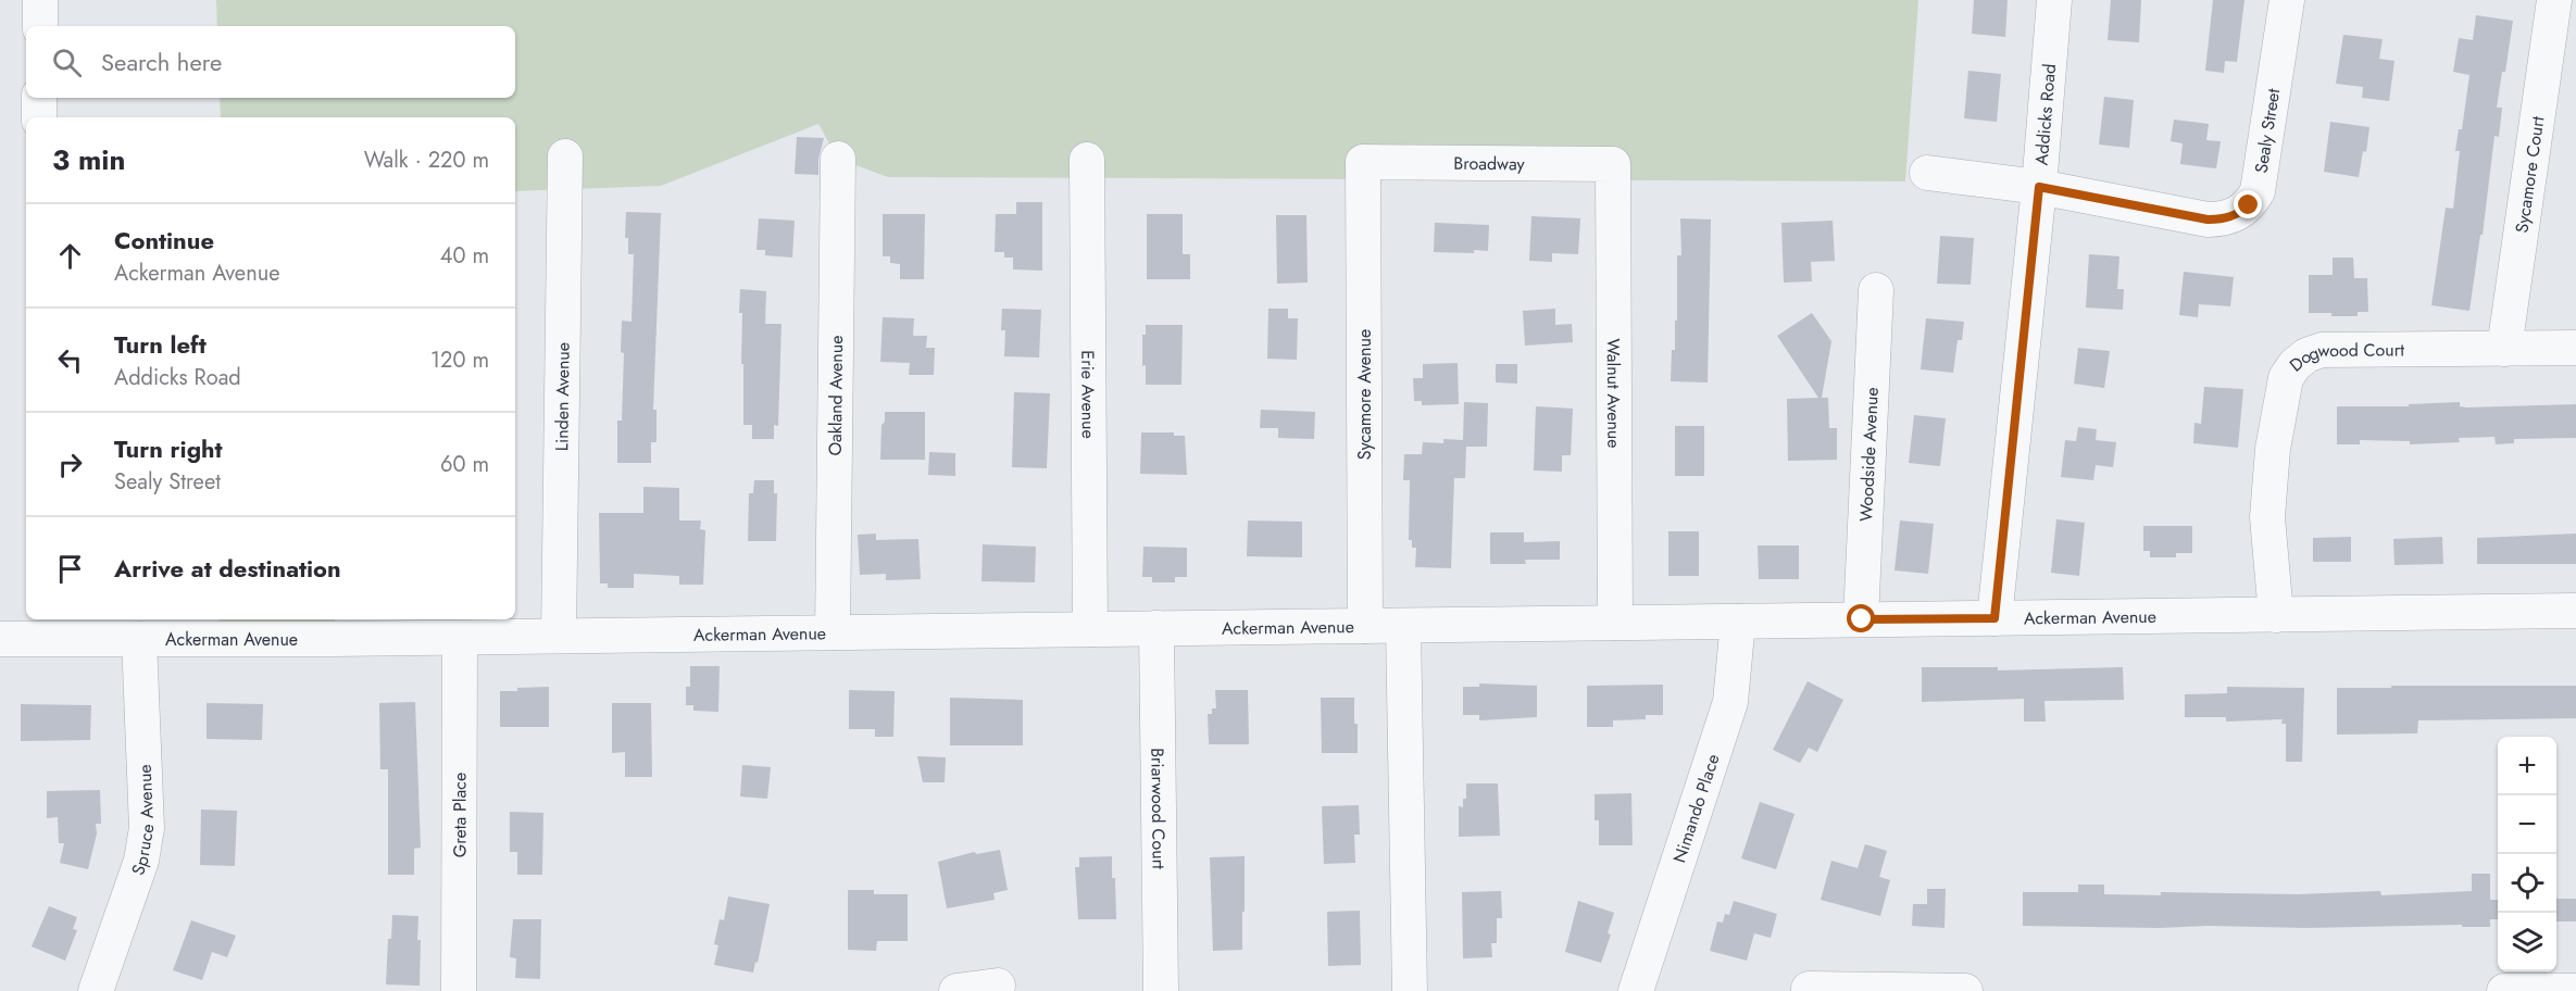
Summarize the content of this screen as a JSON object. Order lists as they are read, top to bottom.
{
  "streets": {
    "street": [
      "Addicks Road",
      "Sealy Street",
      "Broadway",
      "Sycamore Court",
      "Dogwood Court",
      "Walnut Avenue",
      "Erie Avenue",
      "Sycamore Avenue",
      "Linden Avenue",
      "Oakland Avenue",
      "Woodside Avenue",
      "Ackerman Avenue",
      "Nimando Place",
      "Briarwood Court",
      "Greta Place",
      "Spruce Avenue"
    ]
  },
  "crossings": [
    ["Addicks Road", "Sealy Street"],
    ["Addicks Road", "Ackerman Avenue"],
    ["Broadway", "Walnut Avenue"],
    ["Broadway", "Sycamore Avenue"],
    ["Sycamore Court", "Dogwood Court"],
    ["Dogwood Court", "Ackerman Avenue"],
    ["Walnut Avenue", "Ackerman Avenue"],
    ["Erie Avenue", "Ackerman Avenue"],
    ["Sycamore Avenue", "Ackerman Avenue"],
    ["Linden Avenue", "Ackerman Avenue"],
    ["Oakland Avenue", "Ackerman Avenue"],
    ["Woodside Avenue", "Ackerman Avenue"],
    ["Ackerman Avenue", "Nimando Place"],
    ["Ackerman Avenue", "Briarwood Court"],
    ["Ackerman Avenue", "Greta Place"],
    ["Ackerman Avenue", "Spruce Avenue"]
  ],
  "page": {
    "search": "Search here",
    "heading": ["3 min", "Walk · 220 m"],
    "list": [
      ["Continue", "Ackerman Avenue", "40 m"],
      ["Turn left", "Addicks Road", "120 m"],
      ["Turn right", "Sealy Street", "60 m"],
      "Arrive at destination"
    ],
    "map_buttons": ["+", "−"]
  }
}
